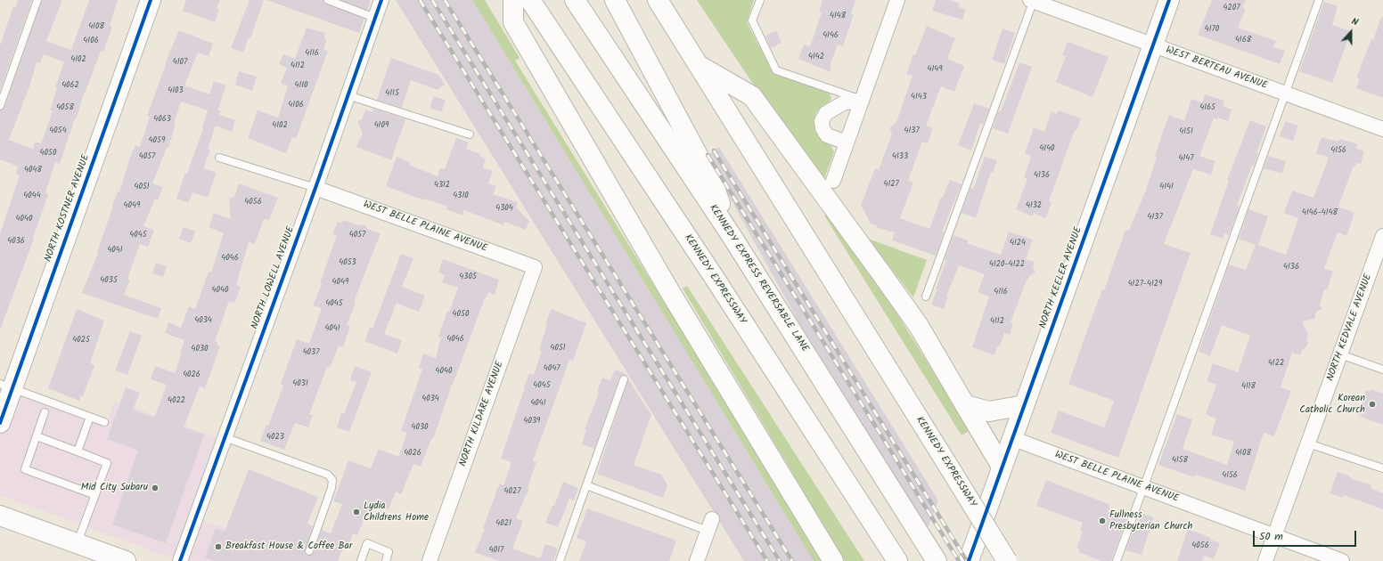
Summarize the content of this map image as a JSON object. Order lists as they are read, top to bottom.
{
  "streets": {
    "main road": [
      "NORTH KOSTNER AVENUE",
      "NORTH KEELER AVENUE",
      "KENNEDY EXPRESS REVERSABLE LANE",
      "KENNEDY EXPRESSWAY"
    ],
    "street": [
      "WEST BERTEAU AVENUE",
      "WEST BELLE PLAINE AVENUE",
      "NORTH LOWELL AVENUE",
      "NORTH KEDVALE AVENUE",
      "NORTH KILDARE AVENUE"
    ]
  },
  "crossings": [
    ["WEST BERTEAU AVENUE", "NORTH KEELER AVENUE"],
    ["WEST BELLE PLAINE AVENUE", "NORTH LOWELL AVENUE"],
    ["WEST BELLE PLAINE AVENUE", "NORTH KEELER AVENUE"],
    ["WEST BELLE PLAINE AVENUE", "NORTH KEDVALE AVENUE"],
    ["WEST BELLE PLAINE AVENUE", "NORTH KILDARE AVENUE"]
  ],
  "places": [
    "Korean Catholic Church",
    "Mid City Subaru",
    "Lydia Childrens Home",
    "Fullness Presbyterian Church",
    "Breakfast House & Coffee Bar"
  ],
  "house_numbers": [
    "4207",
    "4148",
    "4108",
    "4170",
    "4146",
    "4168",
    "4106",
    "4116",
    "4142",
    "4102",
    "4107",
    "4112",
    "4149",
    "4062",
    "4110",
    "4103",
    "4115",
    "4143",
    "4106",
    "4058",
    "4165",
    "4063",
    "4102",
    "4109",
    "4054",
    "4137",
    "4151",
    "4059",
    "4140",
    "4156",
    "4050",
    "4057",
    "4133",
    "4147",
    "4048",
    "4136",
    "4127",
    "4312",
    "4051",
    "4141",
    "4044",
    "4310",
    "4056",
    "4049",
    "4132",
    "4304",
    "4146-4148",
    "4137",
    "4040",
    "4045",
    "4057",
    "4036",
    "4124",
    "4041",
    "4046",
    "4053",
    "4120-4122",
    "4136",
    "4305",
    "4035",
    "4049",
    "4127-4129",
    "4040",
    "4116",
    "4045",
    "4050",
    "4034",
    "4112",
    "4041",
    "4046",
    "4025",
    "4051",
    "4030",
    "4037",
    "4122",
    "4047",
    "4040",
    "4026",
    "4031",
    "4045",
    "4118",
    "4034",
    "4022",
    "4041",
    "4039",
    "4030",
    "4023",
    "4026",
    "4108",
    "4158",
    "4156",
    "4027",
    "4021",
    "4056",
    "4017"
  ],
  "scale_bar": "50 m",
  "north": "top"
}
